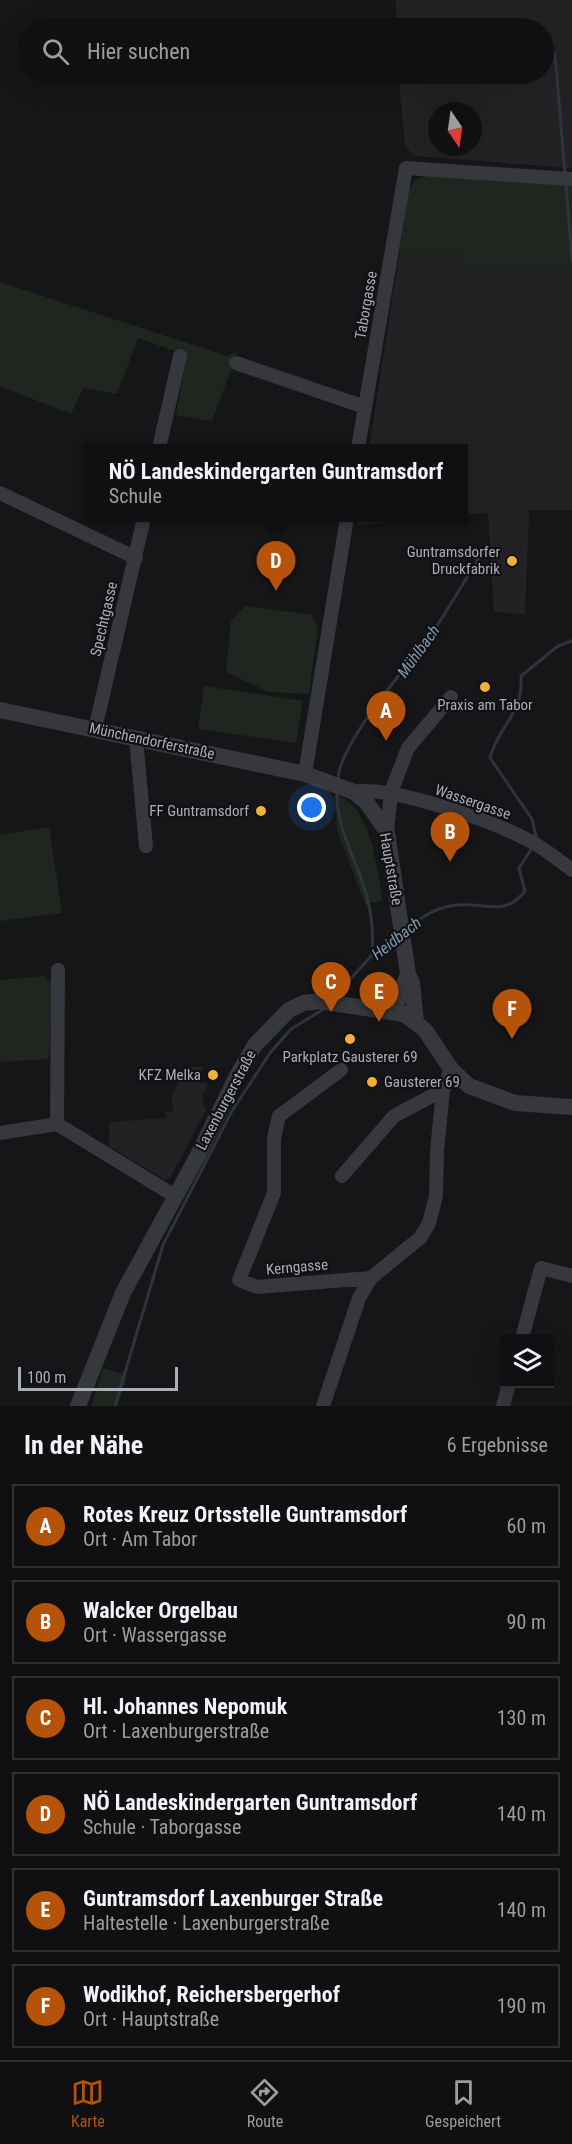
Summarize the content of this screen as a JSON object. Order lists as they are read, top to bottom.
{
  "streets": {
    "street": [
      "Taborgasse",
      "Spechtgasse",
      "Münchendorferstraße",
      "Wassergasse",
      "Hauptstraße",
      "Laxenburgerstraße",
      "Kerngasse"
    ]
  },
  "crossings": [
    ["Spechtgasse", "Münchendorferstraße"],
    ["Wassergasse", "Hauptstraße"],
    ["Hauptstraße", "Laxenburgerstraße"]
  ],
  "water": ["Mühlbach", "Heidbach"],
  "places": [
    "Guntramsdorfer Druckfabrik",
    "Praxis am Tabor",
    "FF Guntramsdorf",
    "Parkplatz Gausterer 69",
    "KFZ Melka",
    "Gausterer 69"
  ],
  "scale_bar": "100 m",
  "north": "bottom",
  "page": {
    "search": "Hier suchen",
    "popup": ["NÖ Landeskindergarten Guntramsdorf", "Schule"],
    "pins": [
      "D",
      "A",
      "B",
      "C",
      "E",
      "F"
    ],
    "scale": "100 m",
    "heading": ["In der Nähe", "6 Ergebnisse"],
    "list": [
      {
        "mark": "A",
        "name": "Rotes Kreuz Ortsstelle Guntramsdorf",
        "note": "Ort · Am Tabor",
        "value": "60 m"
      },
      {
        "mark": "B",
        "name": "Walcker Orgelbau",
        "note": "Ort · Wassergasse",
        "value": "90 m"
      },
      {
        "mark": "C",
        "name": "Hl. Johannes Nepomuk",
        "note": "Ort · Laxenburgerstraße",
        "value": "130 m"
      },
      {
        "mark": "D",
        "name": "NÖ Landeskindergarten Guntramsdorf",
        "note": "Schule · Taborgasse",
        "value": "140 m"
      },
      {
        "mark": "E",
        "name": "Guntramsdorf Laxenburger Straße",
        "note": "Haltestelle · Laxenburgerstraße",
        "value": "140 m"
      },
      {
        "mark": "F",
        "name": "Wodikhof, Reichersbergerhof",
        "note": "Ort · Hauptstraße",
        "value": "190 m"
      }
    ],
    "nav": ["Karte", "Route", "Gespeichert"]
  }
}
